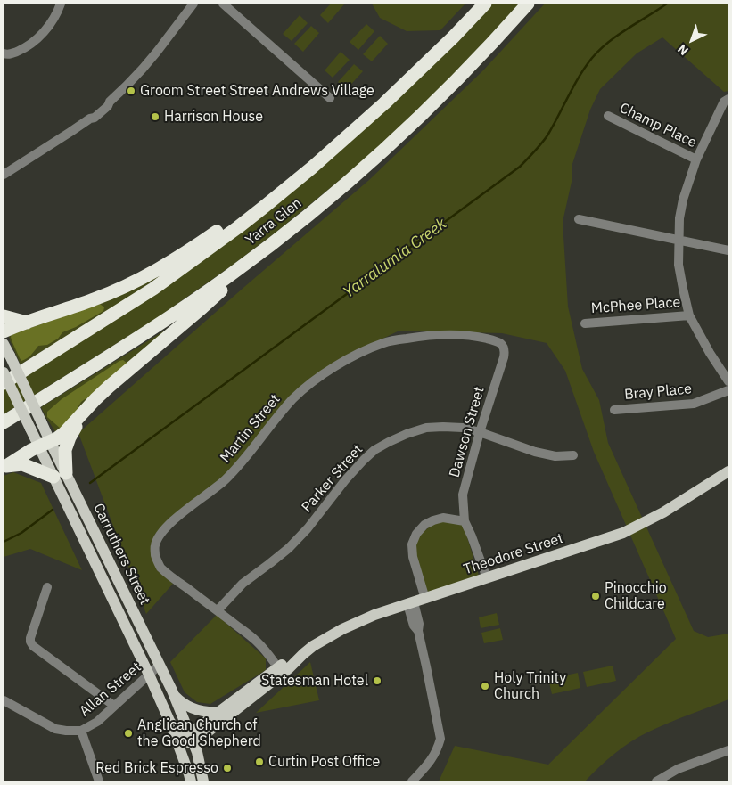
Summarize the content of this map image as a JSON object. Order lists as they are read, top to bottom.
{
  "streets": {
    "highway": ["Yarra Glen"],
    "main road": ["Carruthers Street", "Theodore Street"],
    "street": [
      "Champ Place",
      "McPhee Place",
      "Bray Place",
      "Martin Street",
      "Dawson Street",
      "Parker Street",
      "Allan Street"
    ]
  },
  "crossings": [
    ["Martin Street", "Dawson Street"],
    ["Martin Street", "Parker Street"],
    ["Martin Street", "Theodore Street"],
    ["Dawson Street", "Parker Street"],
    ["Dawson Street", "Theodore Street"],
    ["Carruthers Street", "Theodore Street"],
    ["Carruthers Street", "Allan Street"]
  ],
  "water": ["Yarralumla Creek"],
  "places": [
    "Groom Street Street Andrews Village",
    "Harrison House",
    "Pinocchio Childcare",
    "Statesman Hotel",
    "Holy Trinity Church",
    "Anglican Church of the Good Shepherd",
    "Curtin Post Office",
    "Red Brick Espresso"
  ],
  "north": "bottom left"
}
